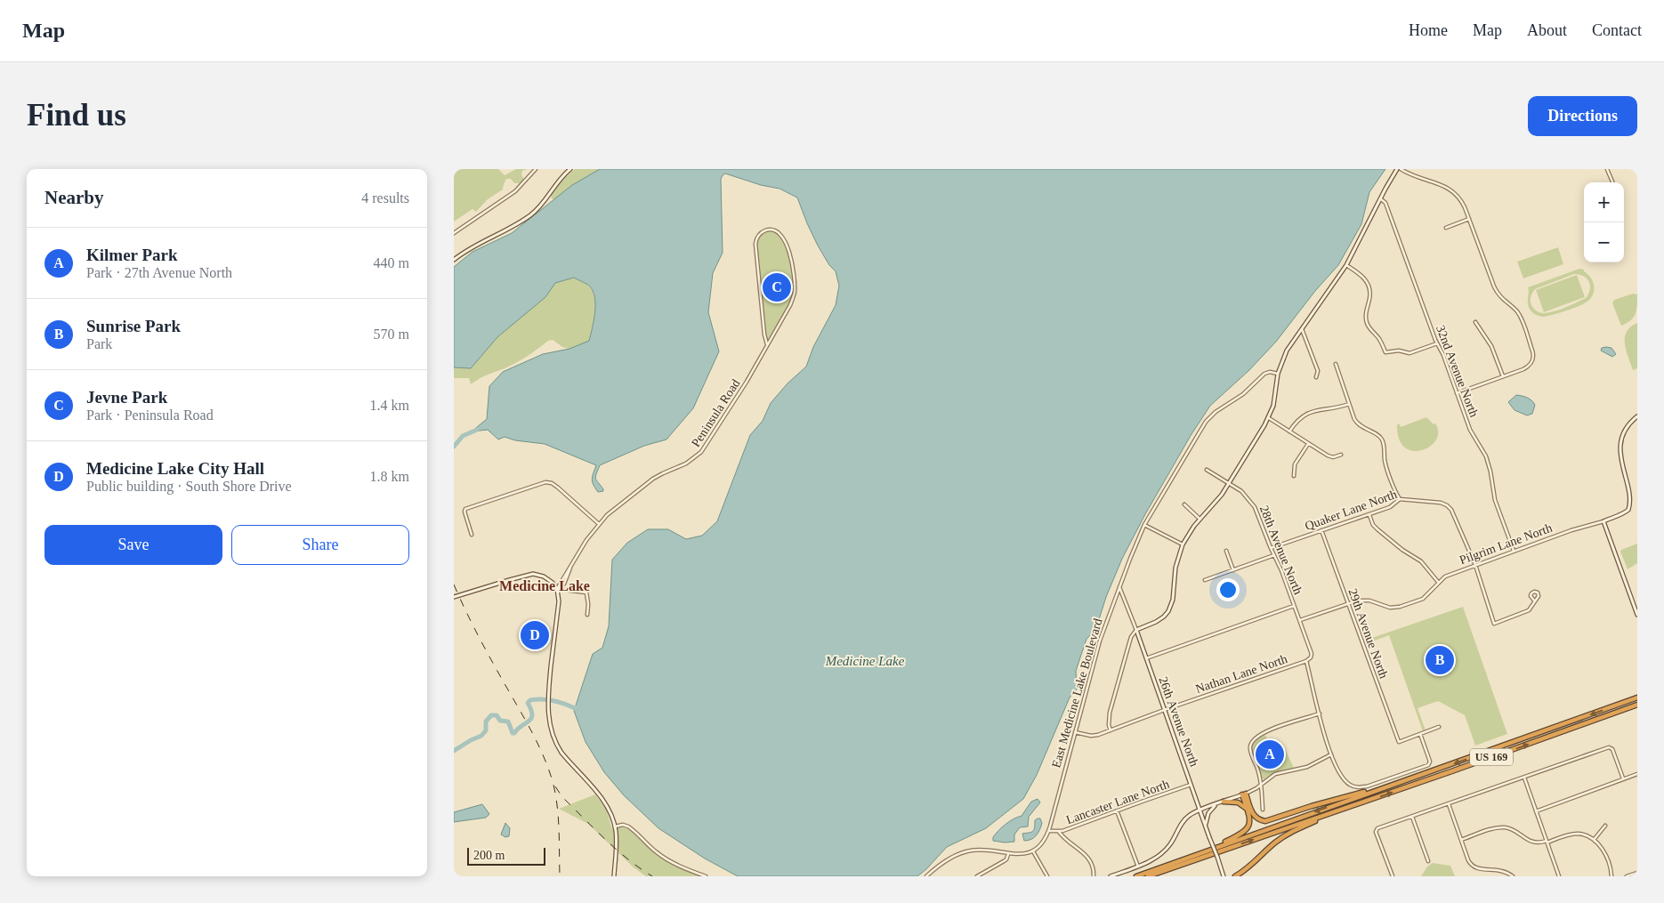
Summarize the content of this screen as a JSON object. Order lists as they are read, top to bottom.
{
  "streets": {
    "highway": ["US 169"],
    "street": [
      "32nd Avenue North",
      "Peninsula Road",
      "Quaker Lane North",
      "Pilgrim Lane North",
      "28th Avenue North",
      "29th Avenue North",
      "Nathan Lane North",
      "East Medicine Lake Boulevard",
      "26th Avenue North",
      "Lancaster Lane North"
    ]
  },
  "crossings": [
    ["32nd Avenue North", "Pilgrim Lane North"],
    ["Quaker Lane North", "Pilgrim Lane North"],
    ["Quaker Lane North", "28th Avenue North"],
    ["Quaker Lane North", "29th Avenue North"],
    ["Pilgrim Lane North", "28th Avenue North"],
    ["Pilgrim Lane North", "29th Avenue North"],
    ["28th Avenue North", "Nathan Lane North"],
    ["Nathan Lane North", "East Medicine Lake Boulevard"],
    ["Nathan Lane North", "26th Avenue North"],
    ["East Medicine Lake Boulevard", "26th Avenue North"],
    ["East Medicine Lake Boulevard", "Lancaster Lane North"],
    ["26th Avenue North", "Lancaster Lane North"]
  ],
  "districts": ["Medicine Lake"],
  "water": ["Medicine Lake"],
  "scale_bar": "200 m",
  "page": {
    "header": "Map",
    "nav": [
      "Home",
      "Map",
      "About",
      "Contact"
    ],
    "buttons": [
      "Directions",
      ["Save", "Share"]
    ],
    "title": "Find us",
    "heading": ["Nearby", "4 results"],
    "map_buttons": ["+", "−"],
    "list": [
      {
        "mark": "A",
        "name": "Kilmer Park",
        "note": "Park · 27th Avenue North",
        "value": "440 m"
      },
      {
        "mark": "B",
        "name": "Sunrise Park",
        "note": "Park",
        "value": "570 m"
      },
      {
        "mark": "C",
        "name": "Jevne Park",
        "note": "Park · Peninsula Road",
        "value": "1.4 km"
      },
      {
        "mark": "D",
        "name": "Medicine Lake City Hall",
        "note": "Public building · South Shore Drive",
        "value": "1.8 km"
      }
    ],
    "pins": [
      "C",
      "D",
      "B",
      "A"
    ],
    "scale": "200 m"
  }
}
